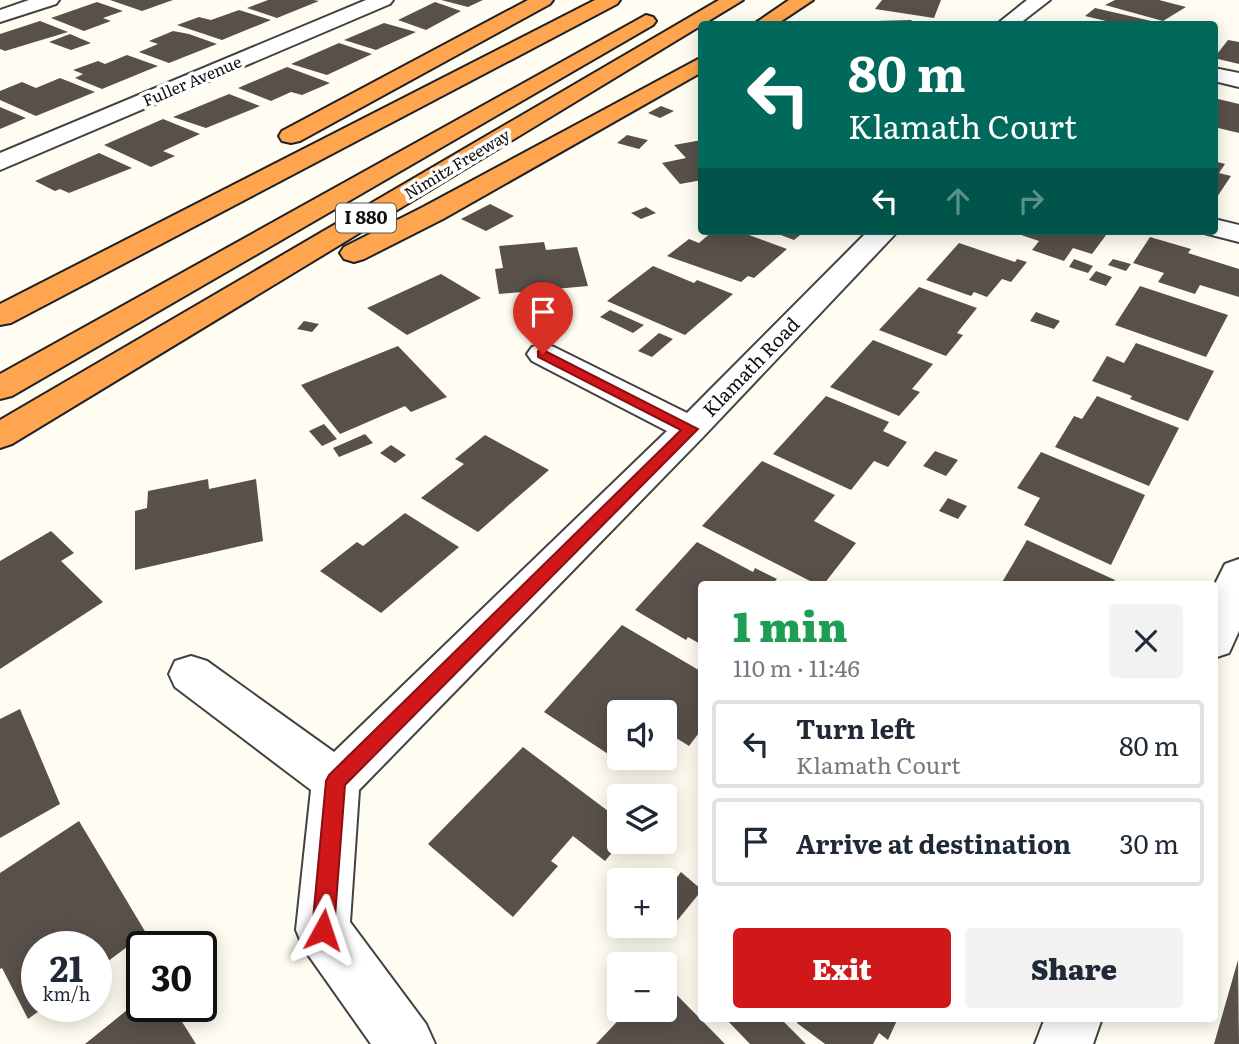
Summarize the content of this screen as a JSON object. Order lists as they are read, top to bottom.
{
  "streets": {
    "highway": ["Nimitz Freeway", "I 880"],
    "street": ["Fuller Avenue", "Klamath Road"]
  },
  "page": {
    "turn": ["80 m", "Klamath Court"],
    "heading": ["1 min", "110 m · 11:46"],
    "map_buttons": ["+", "−"],
    "list": [
      {
        "name": "Turn left",
        "note": "Klamath Court",
        "value": "80 m"
      },
      {
        "name": "Arrive at destination",
        "value": "30 m"
      }
    ],
    "buttons": ["Exit", "Share"],
    "speed": "21 km/h",
    "limit": "30"
  }
}
